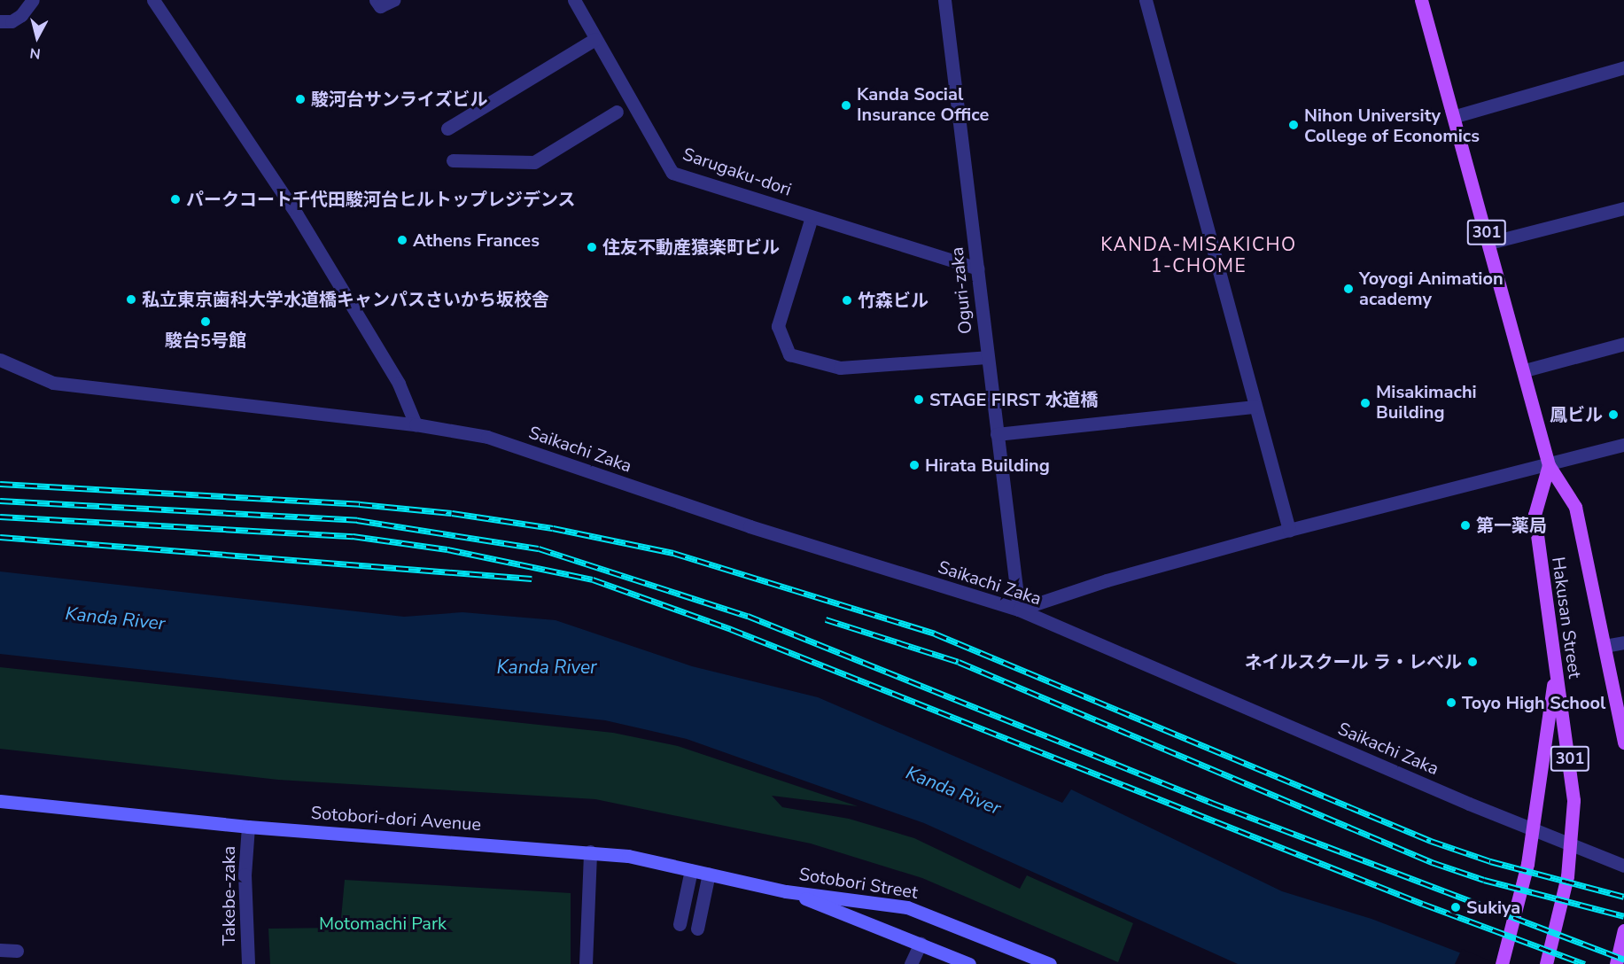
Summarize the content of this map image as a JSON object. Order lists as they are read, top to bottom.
{
  "streets": {
    "main road": [
      "301",
      "Hakusan Street",
      "Sotobori-dori Avenue",
      "Sotobori Street"
    ],
    "street": [
      "Sarugaku-dori",
      "Oguri-zaka",
      "Saikachi Zaka",
      "Takebe-zaka"
    ]
  },
  "crossings": [
    ["Sarugaku-dori", "Oguri-zaka"],
    ["Oguri-zaka", "Saikachi Zaka"],
    ["Saikachi Zaka", "Hakusan Street"],
    ["Sotobori-dori Avenue", "Sotobori Street"],
    ["Sotobori-dori Avenue", "Takebe-zaka"]
  ],
  "districts": ["KANDA-MISAKICHO 1-CHOME"],
  "water": ["Kanda River"],
  "parks": ["Motomachi Park"],
  "places": [
    "駿河台サンライズビル",
    "Kanda Social Insurance Office",
    "Nihon University College of Economics",
    "パークコート千代田駿河台ヒルトップレジデンス",
    "Athens Frances",
    "住友不動産猿楽町ビル",
    "Yoyogi Animation academy",
    "私立東京歯科大学水道橋キャンパスさいかち坂校舎",
    "竹森ビル",
    "駿台5号館",
    "STAGE FIRST 水道橋",
    "Misakimachi Building",
    "鳳ビル",
    "Hirata Building",
    "第一薬局",
    "ネイルスクール ラ・レベル",
    "Toyo High School",
    "Sukiya"
  ],
  "north": "bottom"
}
